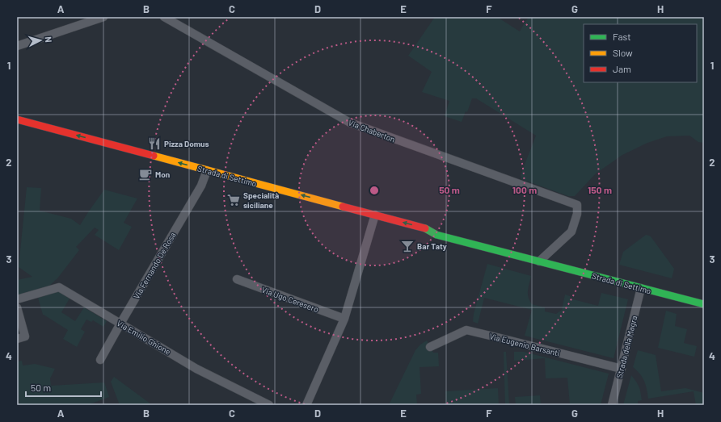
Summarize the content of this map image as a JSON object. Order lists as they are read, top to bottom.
{
  "streets": {
    "main road": ["Strada di Settimo"],
    "street": [
      "Via Chaberton",
      "Via Fernando De Rosa",
      "Via Ugo Ceresero",
      "Via Emilio Ghione",
      "Via Eugenio Barsanti",
      "Strada della Magra"
    ]
  },
  "crossings": [
    ["Via Chaberton", "Strada di Settimo"],
    ["Strada di Settimo", "Via Fernando De Rosa"],
    ["Strada di Settimo", "Strada della Magra"],
    ["Via Fernando De Rosa", "Via Emilio Ghione"],
    ["Via Eugenio Barsanti", "Strada della Magra"]
  ],
  "one_way": ["Strada di Settimo"],
  "places": {
    "restaurant": ["Pizza Domus"],
    "cafe": ["Mon"],
    "supermarket": ["Specialità siciliane"],
    "bar": ["Bar Taty"]
  },
  "legend": ["Fast", "Slow", "Jam"],
  "scale_bar": "50 m",
  "north": "right",
  "grid": {
    "columns": [
      "A",
      "B",
      "C",
      "D",
      "E",
      "F",
      "G",
      "H"
    ],
    "rows": [
      "1",
      "2",
      "3",
      "4"
    ]
  },
  "rings": ["50 m", "100 m", "150 m"]
}
